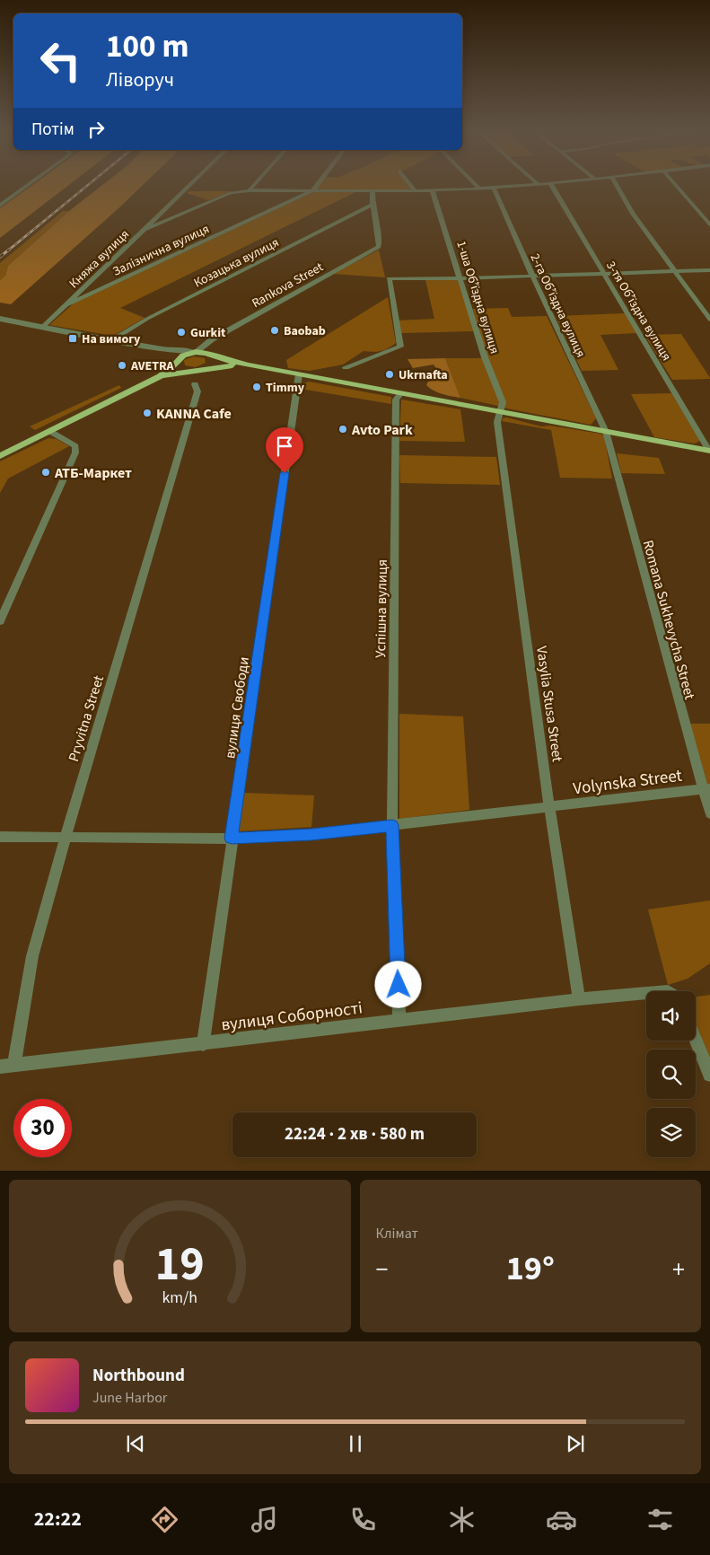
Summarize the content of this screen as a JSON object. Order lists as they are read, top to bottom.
{
  "streets": {
    "street": [
      "Залізнична вулиця",
      "Княжа вулиця",
      "Козацька вулиця",
      "Rankova Street",
      "1-ша Обʼїздна вулиця",
      "2-га Обʼїздна вулиця",
      "3-тя Обʼїздна вулиця",
      "Успішна вулиця",
      "Romana Sukhevycha Street",
      "Vasylia Stusa Street",
      "вулиця Свободи",
      "Pryvitna Street",
      "Volynska Street",
      "вулиця Соборності"
    ]
  },
  "crossings": [
    ["Залізнична вулиця", "Княжа вулиця"],
    ["Козацька вулиця", "Rankova Street"],
    ["1-ша Обʼїздна вулиця", "Vasylia Stusa Street"],
    ["2-га Обʼїздна вулиця", "Romana Sukhevycha Street"],
    ["Успішна вулиця", "Volynska Street"],
    ["Успішна вулиця", "вулиця Соборності"],
    ["Romana Sukhevycha Street", "Volynska Street"],
    ["Vasylia Stusa Street", "Volynska Street"],
    ["Vasylia Stusa Street", "вулиця Соборності"],
    ["вулиця Свободи", "Volynska Street"],
    ["вулиця Свободи", "вулиця Соборності"],
    ["Pryvitna Street", "Volynska Street"],
    ["Pryvitna Street", "вулиця Соборності"]
  ],
  "places": {
    "other": [
      "Baobab",
      "Gurkit",
      "AVETRA",
      "Ukrnafta",
      "Timmy",
      "KANNA Cafe",
      "Avto Park",
      "АТБ-Маркет"
    ],
    "transit": ["На вимогу"]
  },
  "page": {
    "turn": ["100 m", "Ліворуч"],
    "then": "Потім",
    "limit": "30",
    "trip": "22:24 · 2 хв · 580 m",
    "tile": "Клімат",
    "heat": ["−", "19°", "+"],
    "song": ["Northbound", "June Harbor"],
    "tabs": "22:22",
    "gauge": ["19", "km/h"]
  }
}
